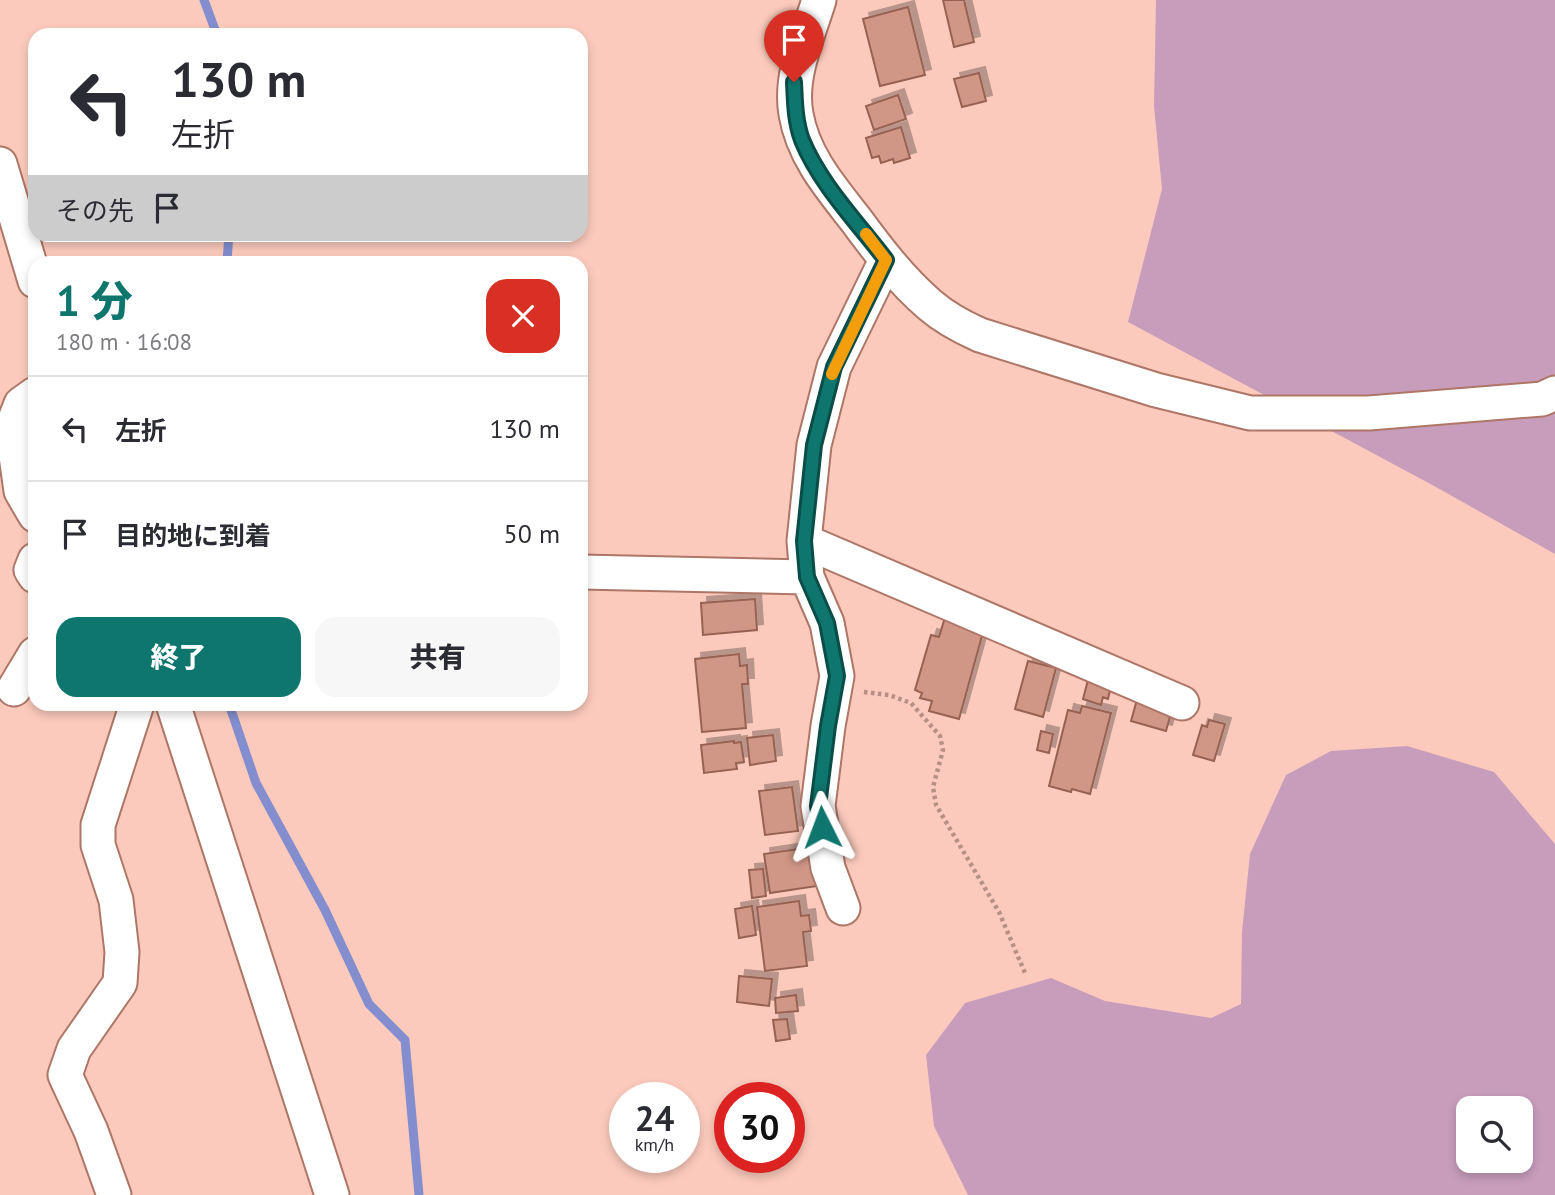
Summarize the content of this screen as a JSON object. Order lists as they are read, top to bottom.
{
  "page": {
    "turn": ["130 m", "左折"],
    "then": "その先",
    "heading": ["1 分", "180 m · 16:08"],
    "list": [
      {
        "name": "左折",
        "value": "130 m"
      },
      {
        "name": "目的地に到着",
        "value": "50 m"
      }
    ],
    "buttons": ["終了", "共有"],
    "speed": "24 km/h",
    "limit": "30"
  }
}
